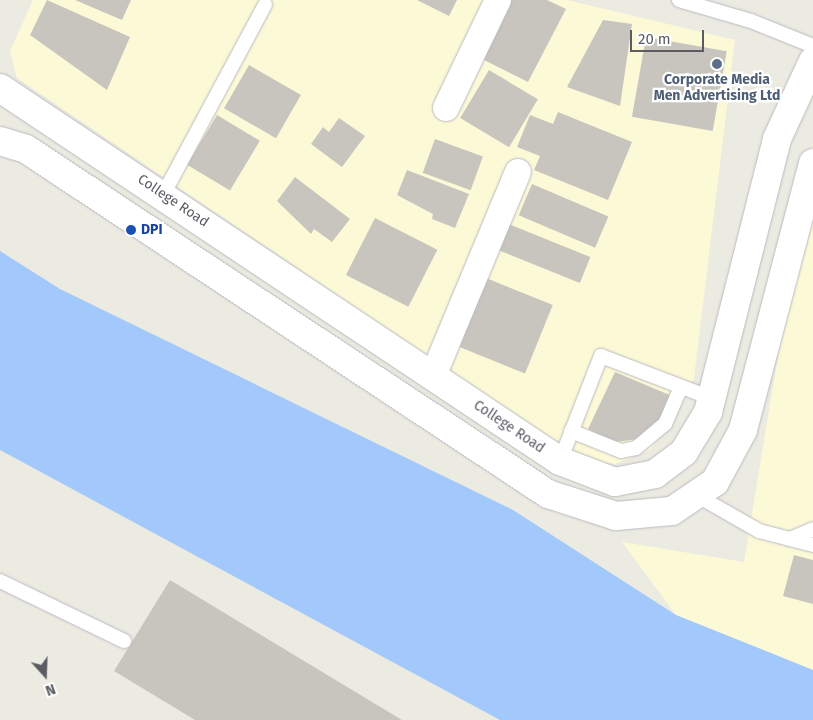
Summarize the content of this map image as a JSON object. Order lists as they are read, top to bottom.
{
  "streets": {
    "main road": ["College Road"]
  },
  "places": ["Corporate Media Men Advertising Ltd", "DPI"],
  "scale_bar": "20 m",
  "north": "bottom"
}
